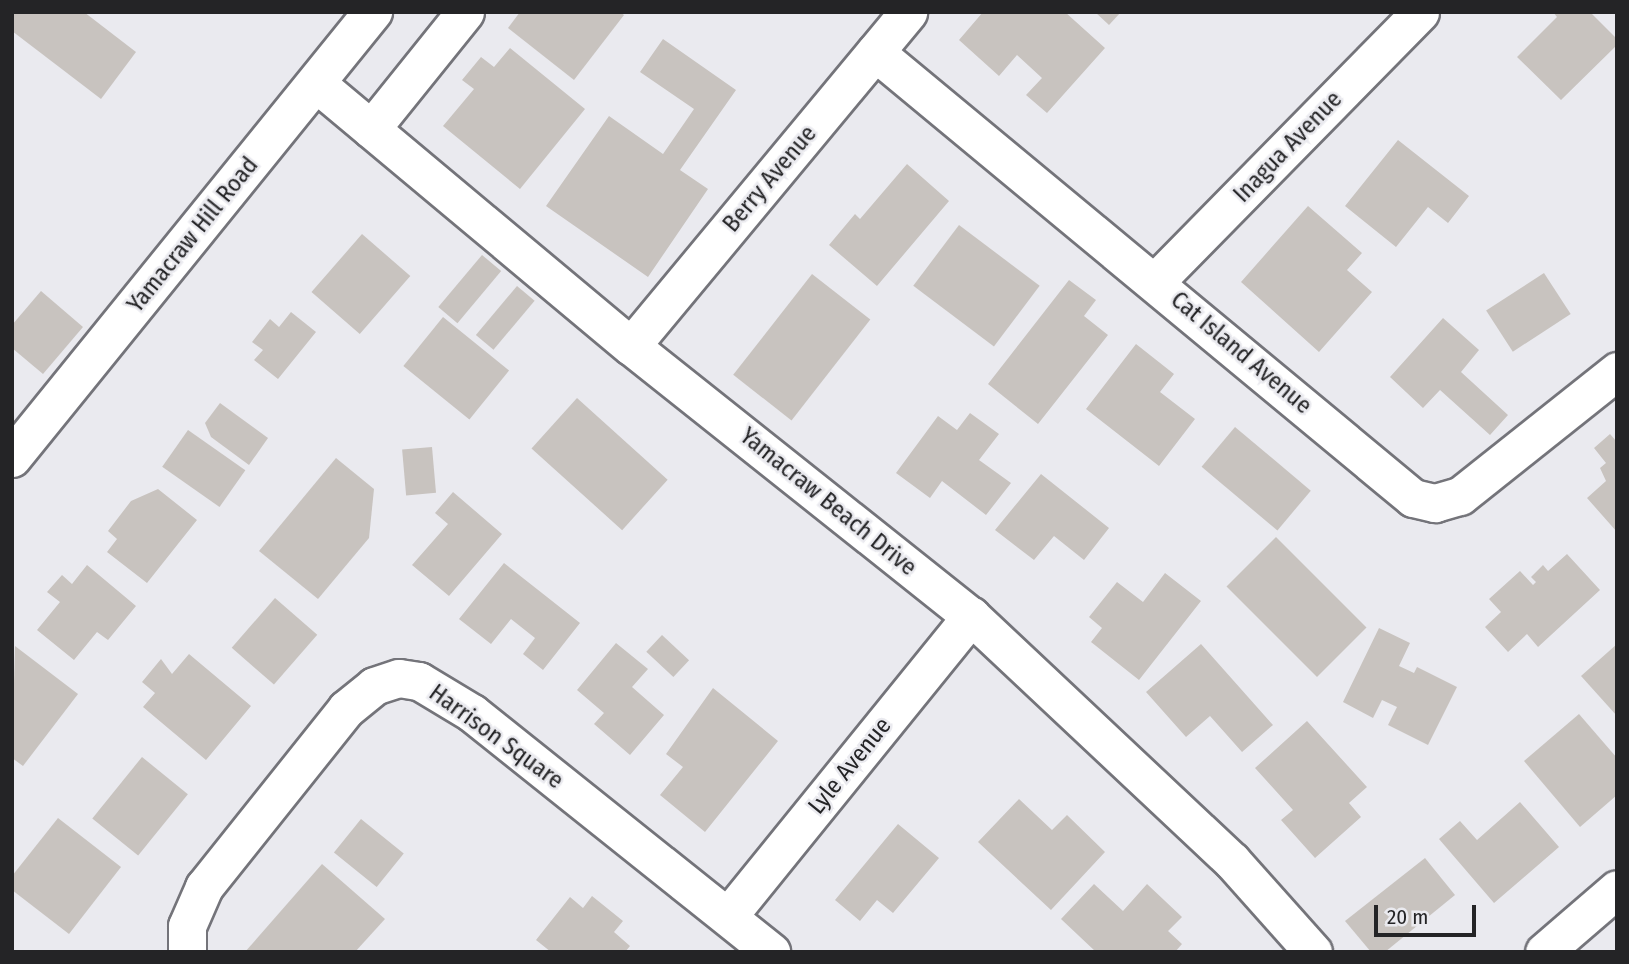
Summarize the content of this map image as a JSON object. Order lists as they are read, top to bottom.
{
  "streets": {
    "main road": ["Yamacraw Hill Road"],
    "street": [
      "Inagua Avenue",
      "Berry Avenue",
      "Cat Island Avenue",
      "Yamacraw Beach Drive",
      "Harrison Square",
      "Lyle Avenue"
    ]
  },
  "crossings": [
    ["Inagua Avenue", "Cat Island Avenue"],
    ["Berry Avenue", "Cat Island Avenue"],
    ["Berry Avenue", "Yamacraw Beach Drive"],
    ["Yamacraw Hill Road", "Yamacraw Beach Drive"],
    ["Yamacraw Beach Drive", "Lyle Avenue"],
    ["Harrison Square", "Lyle Avenue"]
  ],
  "scale_bar": "20 m"
}
